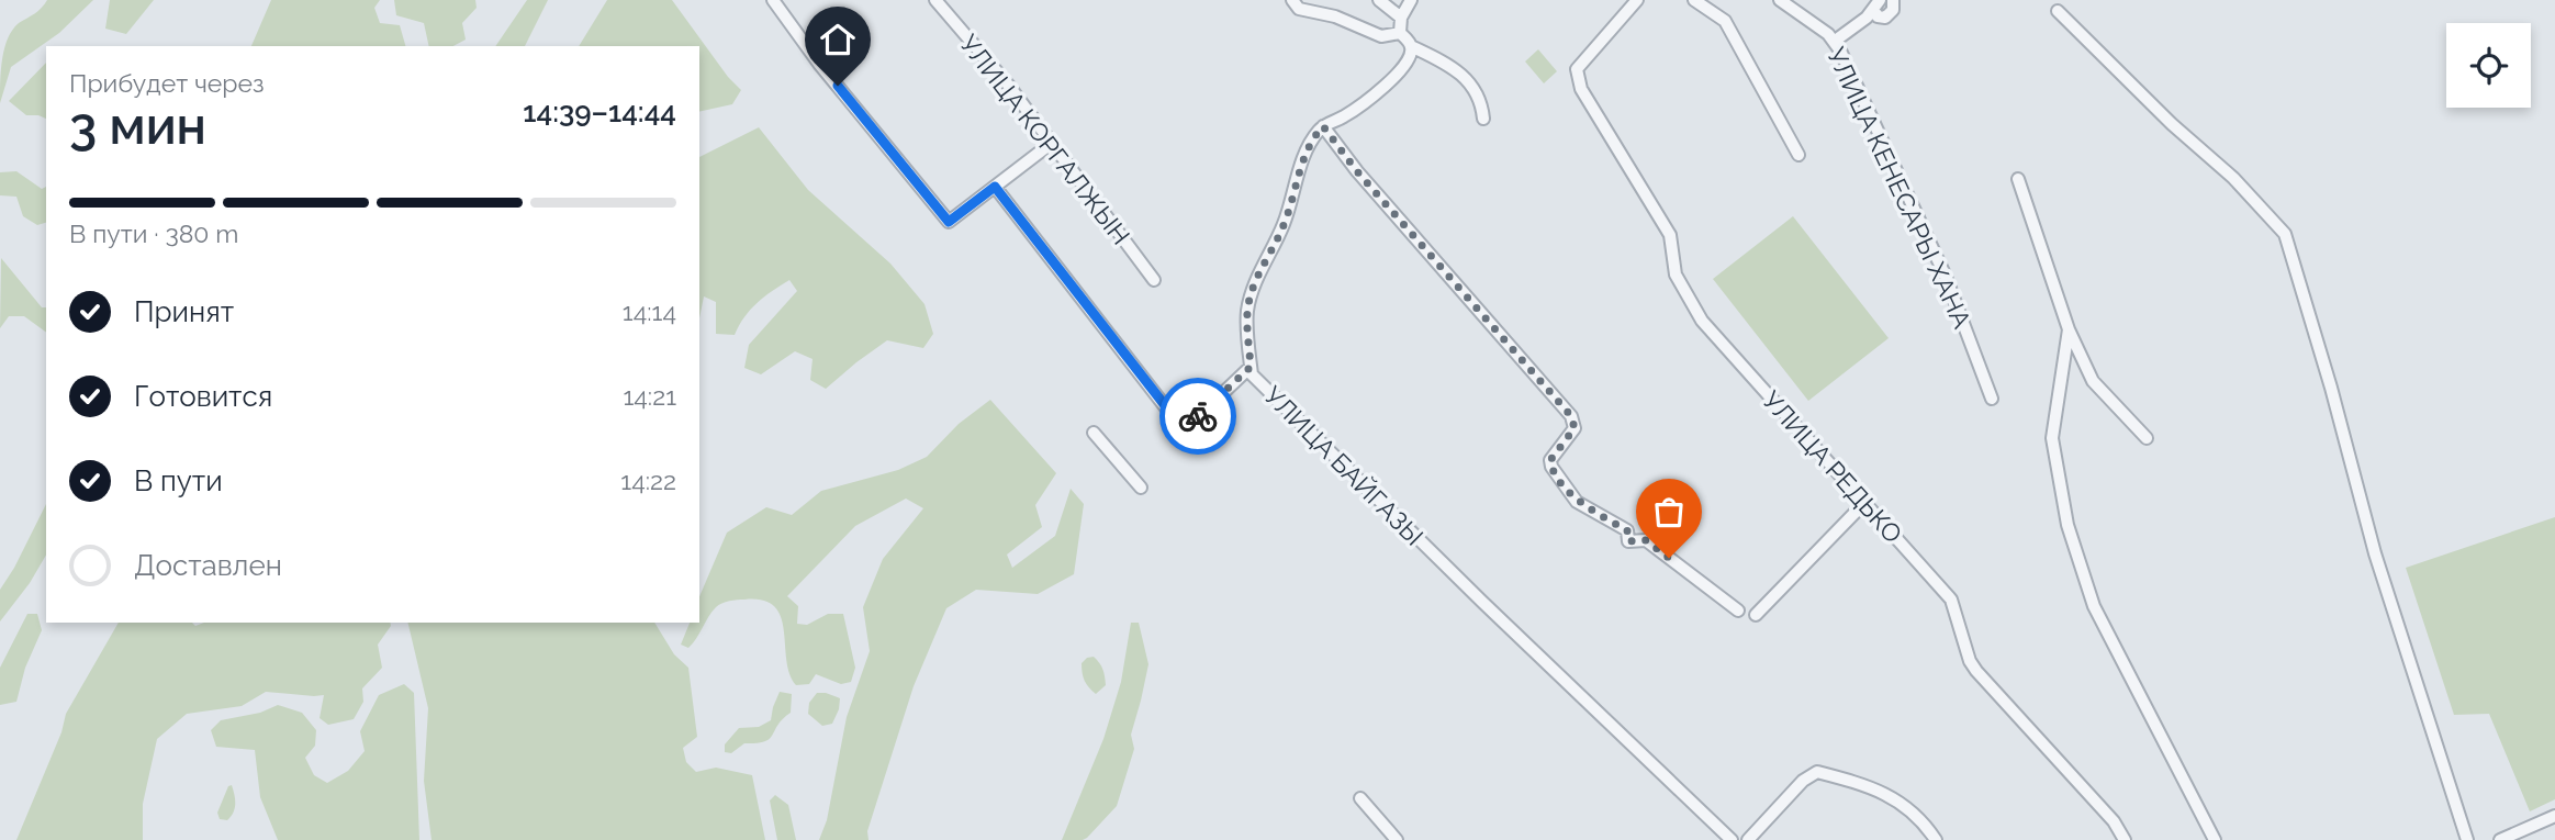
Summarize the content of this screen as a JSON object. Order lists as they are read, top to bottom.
{
  "streets": {
    "street": [
      "УЛИЦА КОРГАЛЖЫН",
      "УЛИЦА КЕНЕСАРЫ ХАНА",
      "УЛИЦА БАЙГАЗЫ",
      "УЛИЦА РЕДЬКО"
    ]
  },
  "page": {
    "heading": ["3 мин", "Прибудет через", "14:39–14:44"],
    "bar": "В пути · 380 m",
    "list": [
      ["Принят", "14:14"],
      ["Готовится", "14:21"],
      ["В пути", "14:22"],
      "Доставлен"
    ]
  }
}
